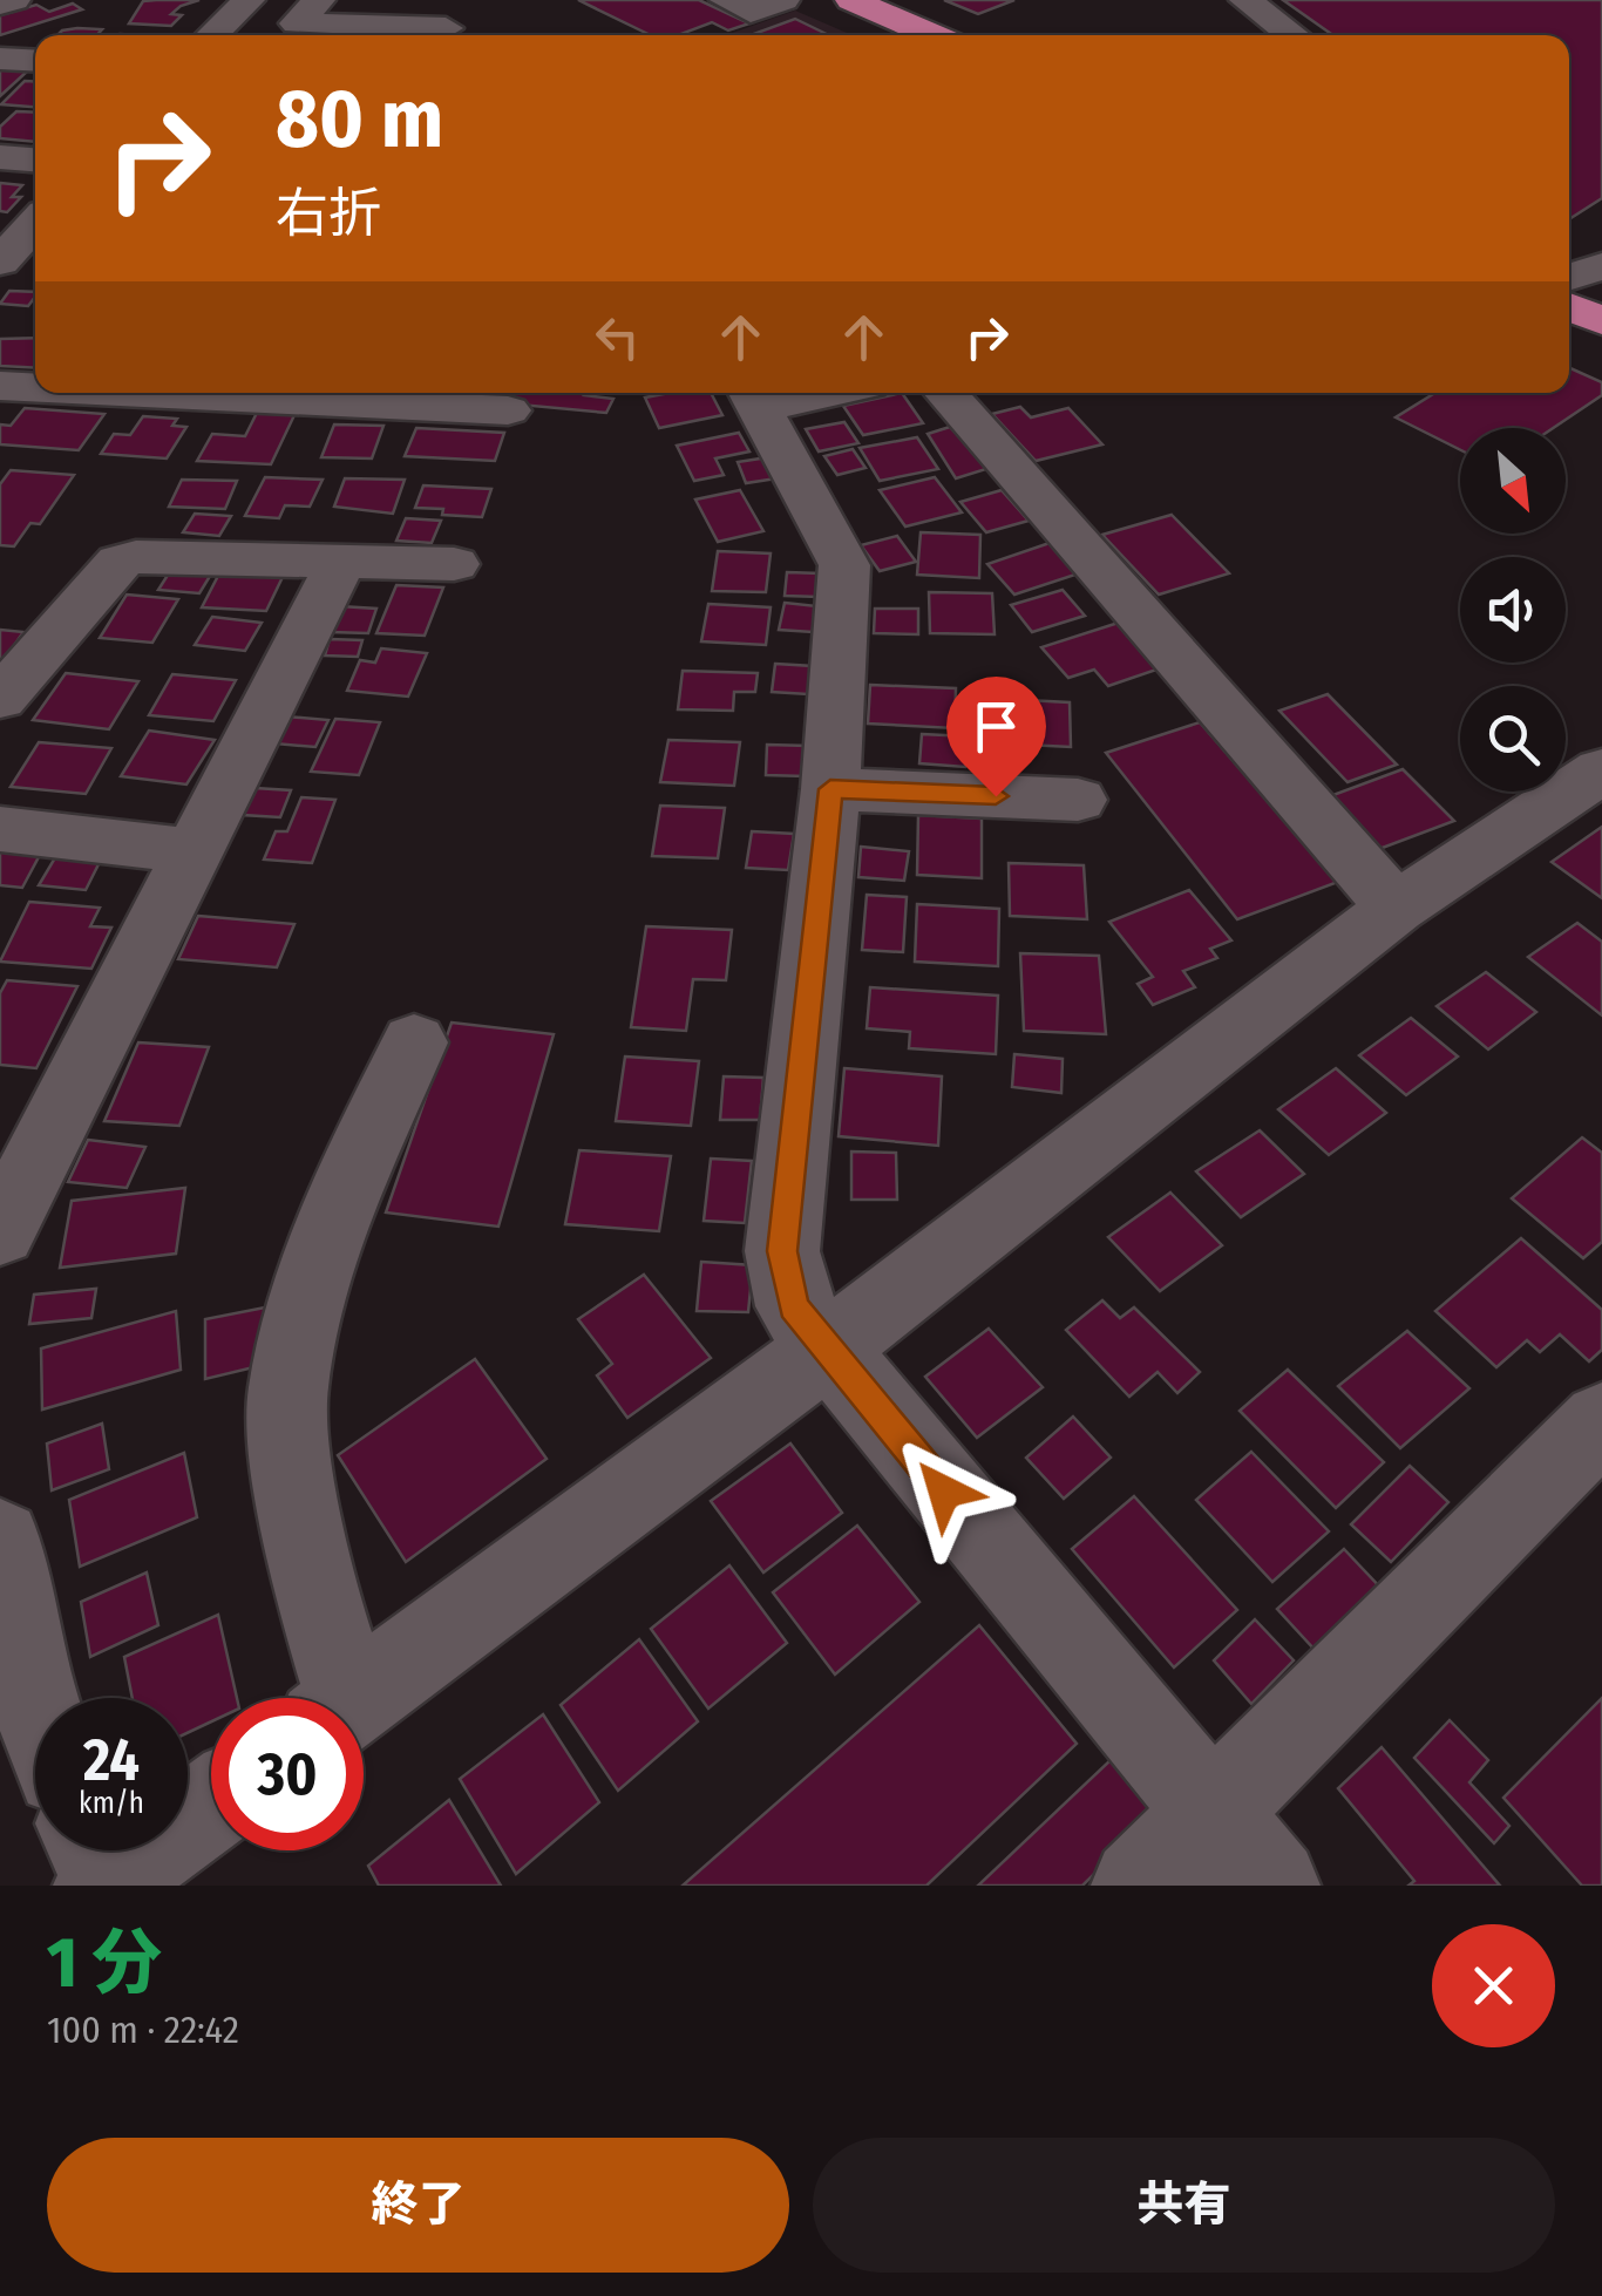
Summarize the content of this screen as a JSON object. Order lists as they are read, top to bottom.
{
  "north": "bottom right",
  "page": {
    "turn": ["80 m", "右折"],
    "speed": "24 km/h",
    "limit": "30",
    "heading": ["1 分", "100 m · 22:42"],
    "buttons": ["終了", "共有"]
  }
}
